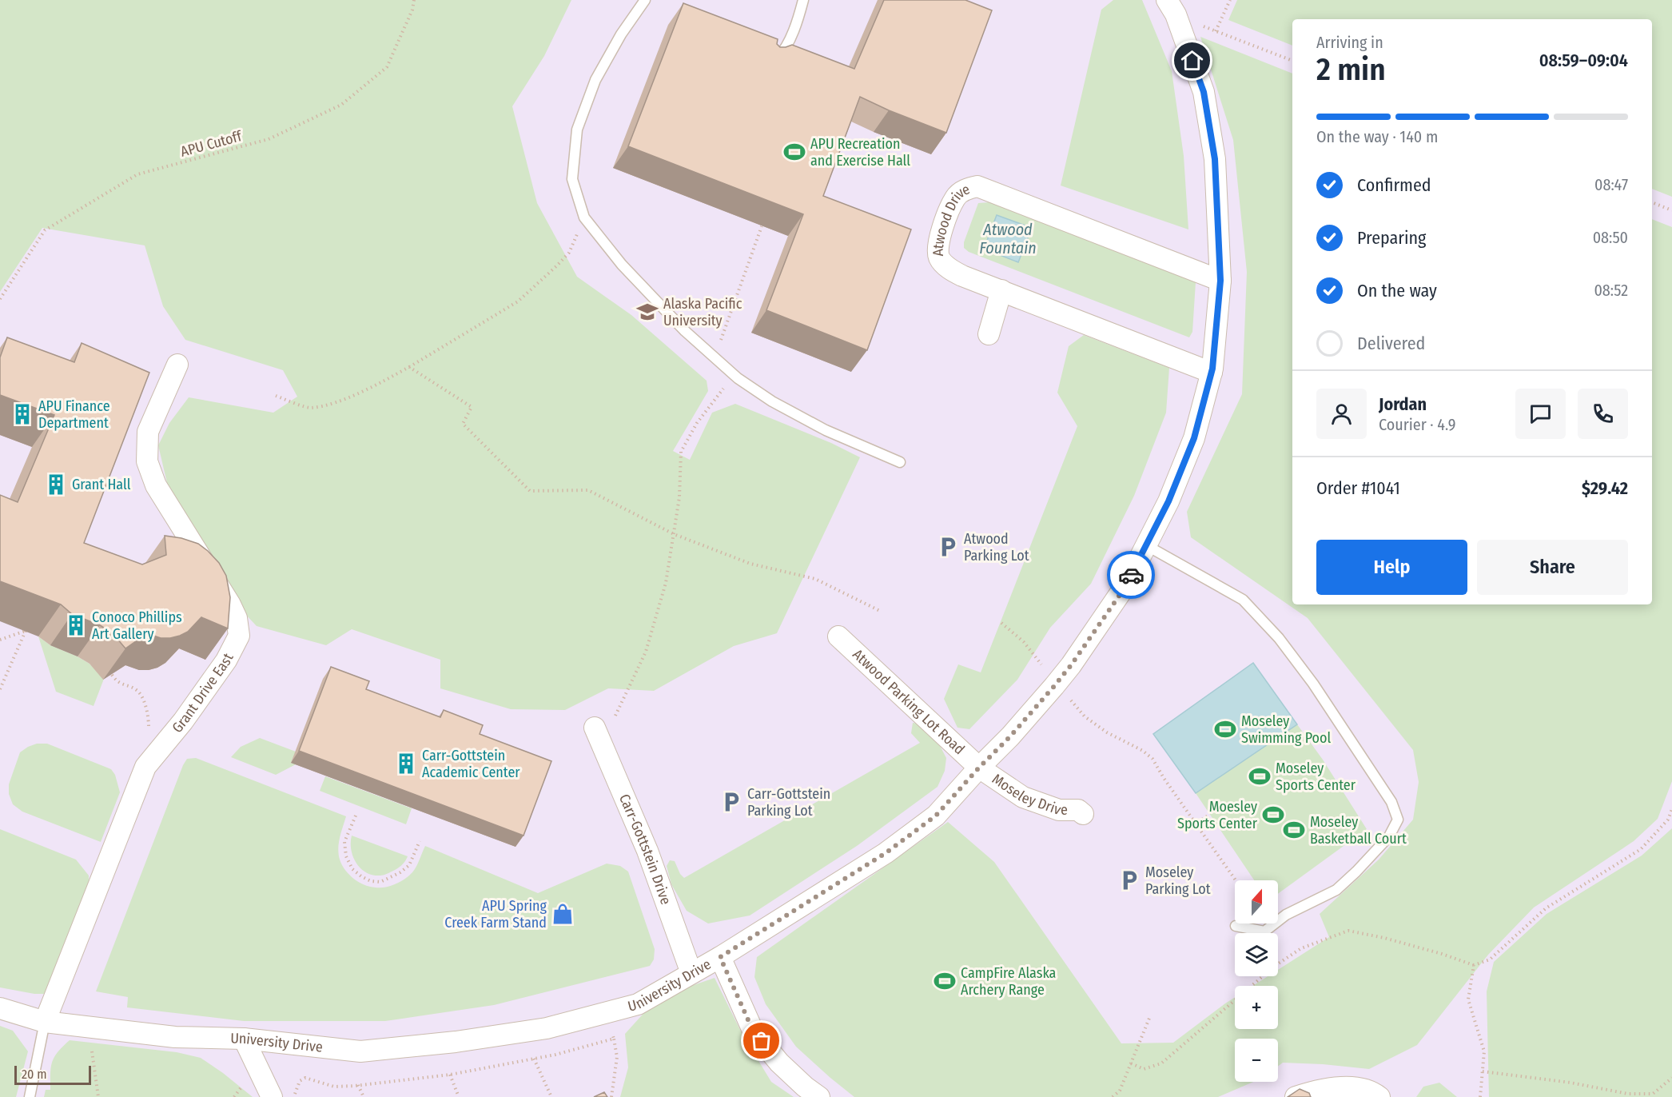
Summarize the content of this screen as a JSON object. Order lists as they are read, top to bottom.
{
  "streets": {
    "street": [
      "Atwood Drive",
      "Grant Drive East",
      "Atwood Parking Lot Road",
      "Moseley Drive",
      "Carr-Gottstein Drive",
      "University Drive"
    ],
    "path": ["APU Cutoff"]
  },
  "crossings": [
    ["Atwood Drive", "University Drive"],
    ["Grant Drive East", "University Drive"],
    ["Atwood Parking Lot Road", "Moseley Drive"],
    ["Atwood Parking Lot Road", "University Drive"],
    ["Moseley Drive", "University Drive"],
    ["Carr-Gottstein Drive", "University Drive"]
  ],
  "water": ["Atwood Fountain"],
  "places": {
    "sports": [
      "APU Recreation and Exercise Hall",
      "Moseley Swimming Pool",
      "Moseley Sports Center",
      "Moesley Sports Center",
      "Moseley Basketball Court",
      "CampFire Alaska Archery Range"
    ],
    "school or university": ["Alaska Pacific University"],
    "building": [
      "APU Finance Department",
      "Grant Hall",
      "Conoco Phillips Art Gallery",
      "Carr-Gottstein Academic Center"
    ],
    "parking": ["Atwood Parking Lot", "Carr-Gottstein Parking Lot", "Moseley Parking Lot"],
    "shop": ["APU Spring Creek Farm Stand"]
  },
  "scale_bar": "20 m",
  "north": "top",
  "page": {
    "heading": ["2 min", "Arriving in", "08:59–09:04"],
    "panel": [
      "Jordan",
      "Courier · 4.9",
      "Order #1041",
      "$29.42"
    ],
    "bar": "On the way · 140 m",
    "list": [
      ["Confirmed", "08:47"],
      ["Preparing", "08:50"],
      ["On the way", "08:52"],
      "Delivered"
    ],
    "buttons": ["Help", "Share"],
    "map_buttons": ["+", "−"],
    "scale": "20 m"
  }
}
